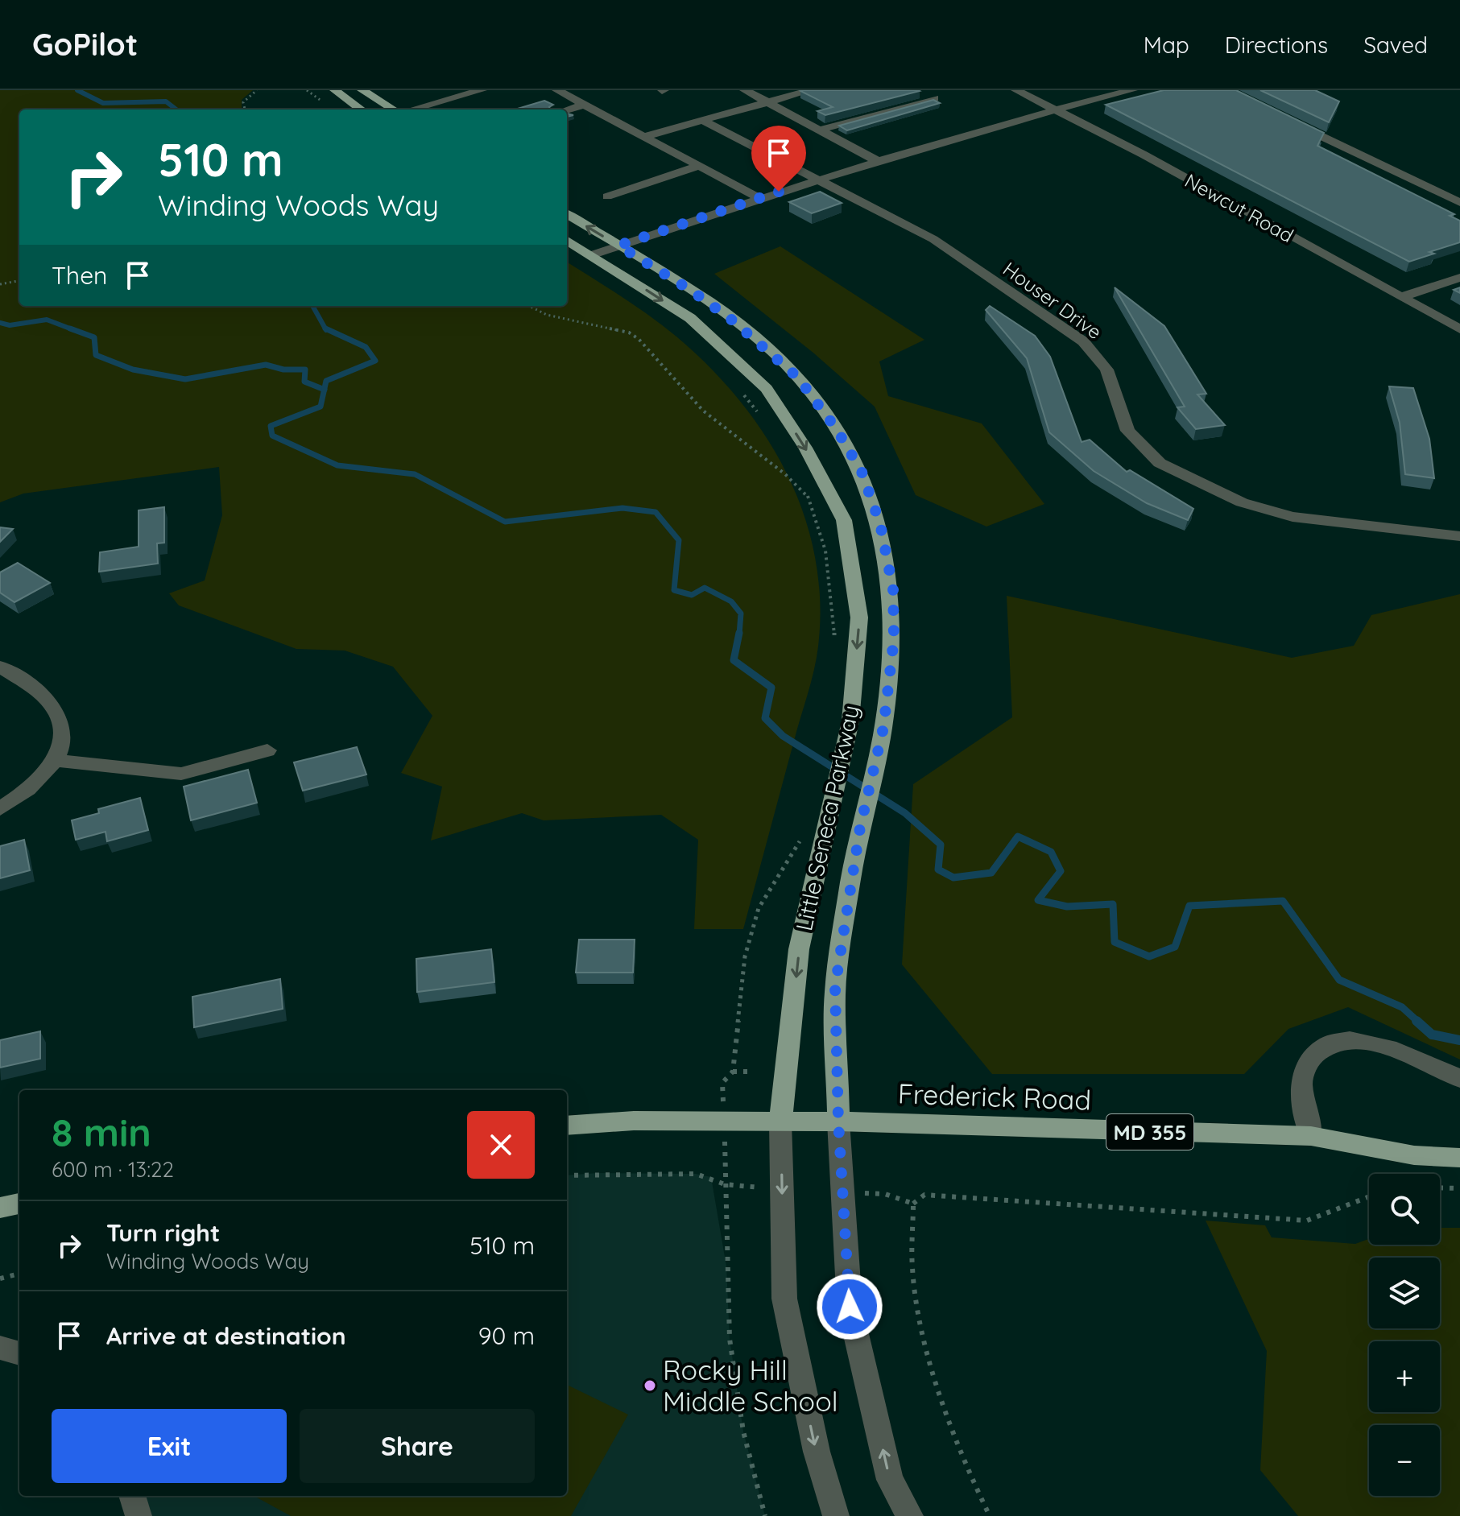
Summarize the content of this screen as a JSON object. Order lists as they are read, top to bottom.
{
  "streets": {
    "main road": ["Little Seneca Parkway", "Frederick Road", "MD 355"],
    "street": ["Newcut Road", "Houser Drive"]
  },
  "crossings": [
    ["Little Seneca Parkway", "Frederick Road"]
  ],
  "places": ["Rocky Hill Middle School"],
  "page": {
    "header": "GoPilot",
    "nav": ["Map", "Directions", "Saved"],
    "turn": ["510 m", "Winding Woods Way"],
    "then": "Then",
    "heading": ["8 min", "600 m · 13:22"],
    "map_buttons": ["+", "−"],
    "list": [
      {
        "name": "Turn right",
        "note": "Winding Woods Way",
        "value": "510 m"
      },
      {
        "name": "Arrive at destination",
        "value": "90 m"
      }
    ],
    "buttons": ["Exit", "Share"]
  }
}
